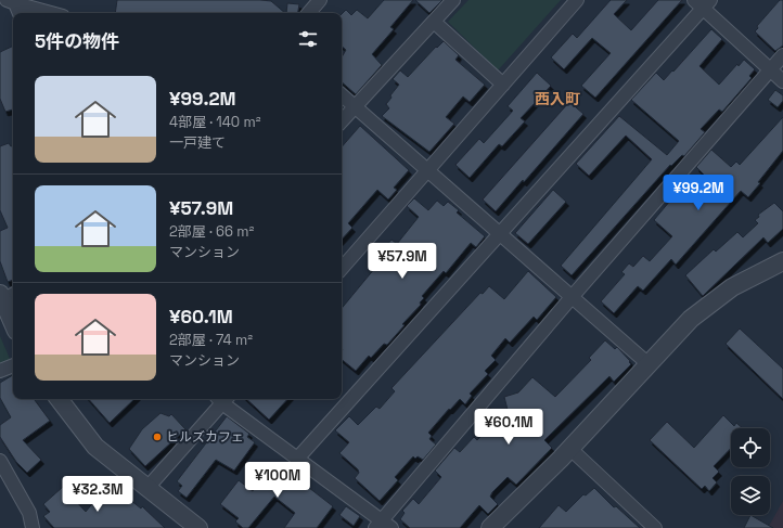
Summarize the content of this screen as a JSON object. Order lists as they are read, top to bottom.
{
  "districts": ["西入町"],
  "places": ["ヒルズカフェ"],
  "page": {
    "heading": "5件の物件",
    "list": [
      {
        "name": "¥99.2M",
        "note": "4部屋 · 140 m² · 一戸建て"
      },
      {
        "name": "¥57.9M",
        "note": "2部屋 · 66 m² · マンション"
      },
      {
        "name": "¥60.1M",
        "note": "2部屋 · 74 m² · マンション"
      }
    ],
    "price": [
      "¥99.2M",
      "¥57.9M",
      "¥60.1M",
      "¥100M",
      "¥32.3M"
    ]
  }
}
